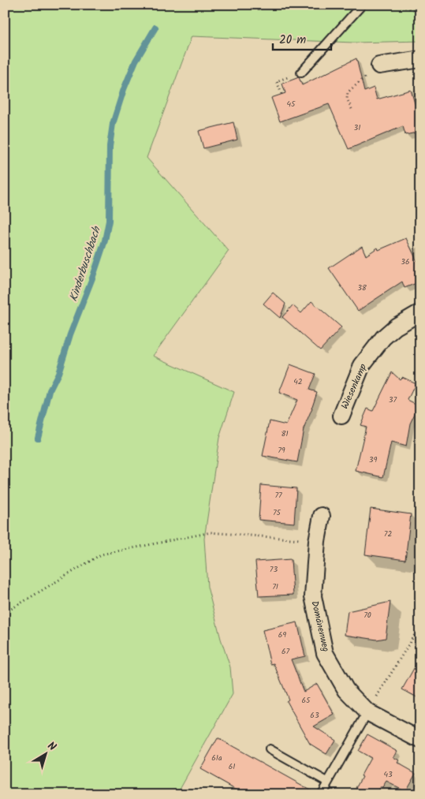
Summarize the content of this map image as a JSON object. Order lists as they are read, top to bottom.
{
  "streets": {
    "street": ["Wiesenkamp", "Domänenweg"]
  },
  "water": ["Kinderbuschbach"],
  "house_numbers": [
    "45",
    "31",
    "36",
    "38",
    "42",
    "37",
    "81",
    "79",
    "39",
    "77",
    "75",
    "72",
    "73",
    "71",
    "70",
    "69",
    "67",
    "65",
    "63",
    "61a",
    "61",
    "43"
  ],
  "scale_bar": "20 m",
  "north": "top right"
}
